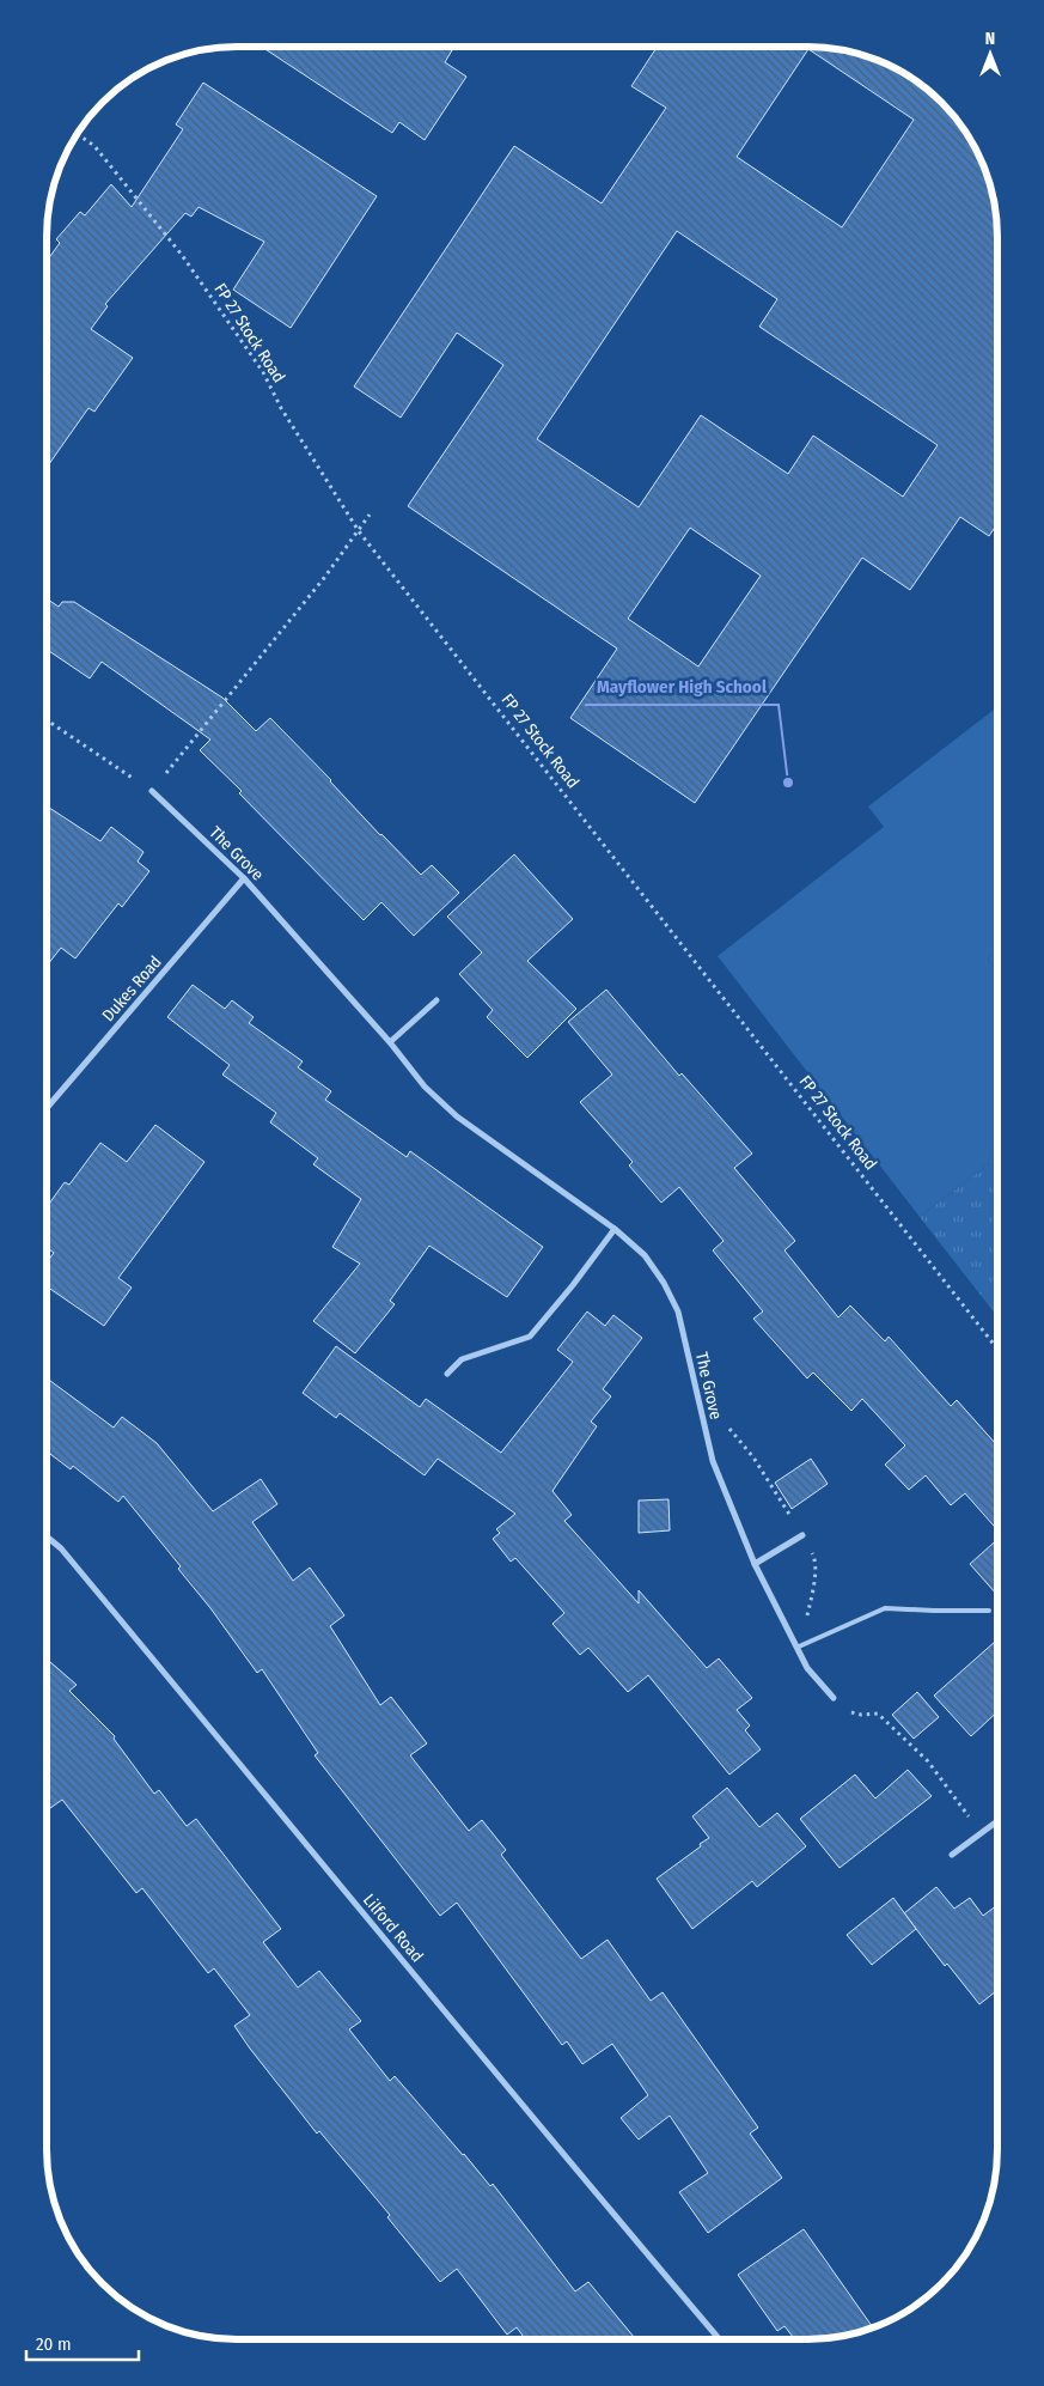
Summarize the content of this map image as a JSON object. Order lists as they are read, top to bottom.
{
  "streets": {
    "street": ["The Grove", "Dukes Road", "Lilford Road"],
    "path": ["FP 27 Stock Road"]
  },
  "crossings": [
    ["The Grove", "Dukes Road"]
  ],
  "places": ["Mayflower High School"],
  "scale_bar": "20 m",
  "north": "top"
}
